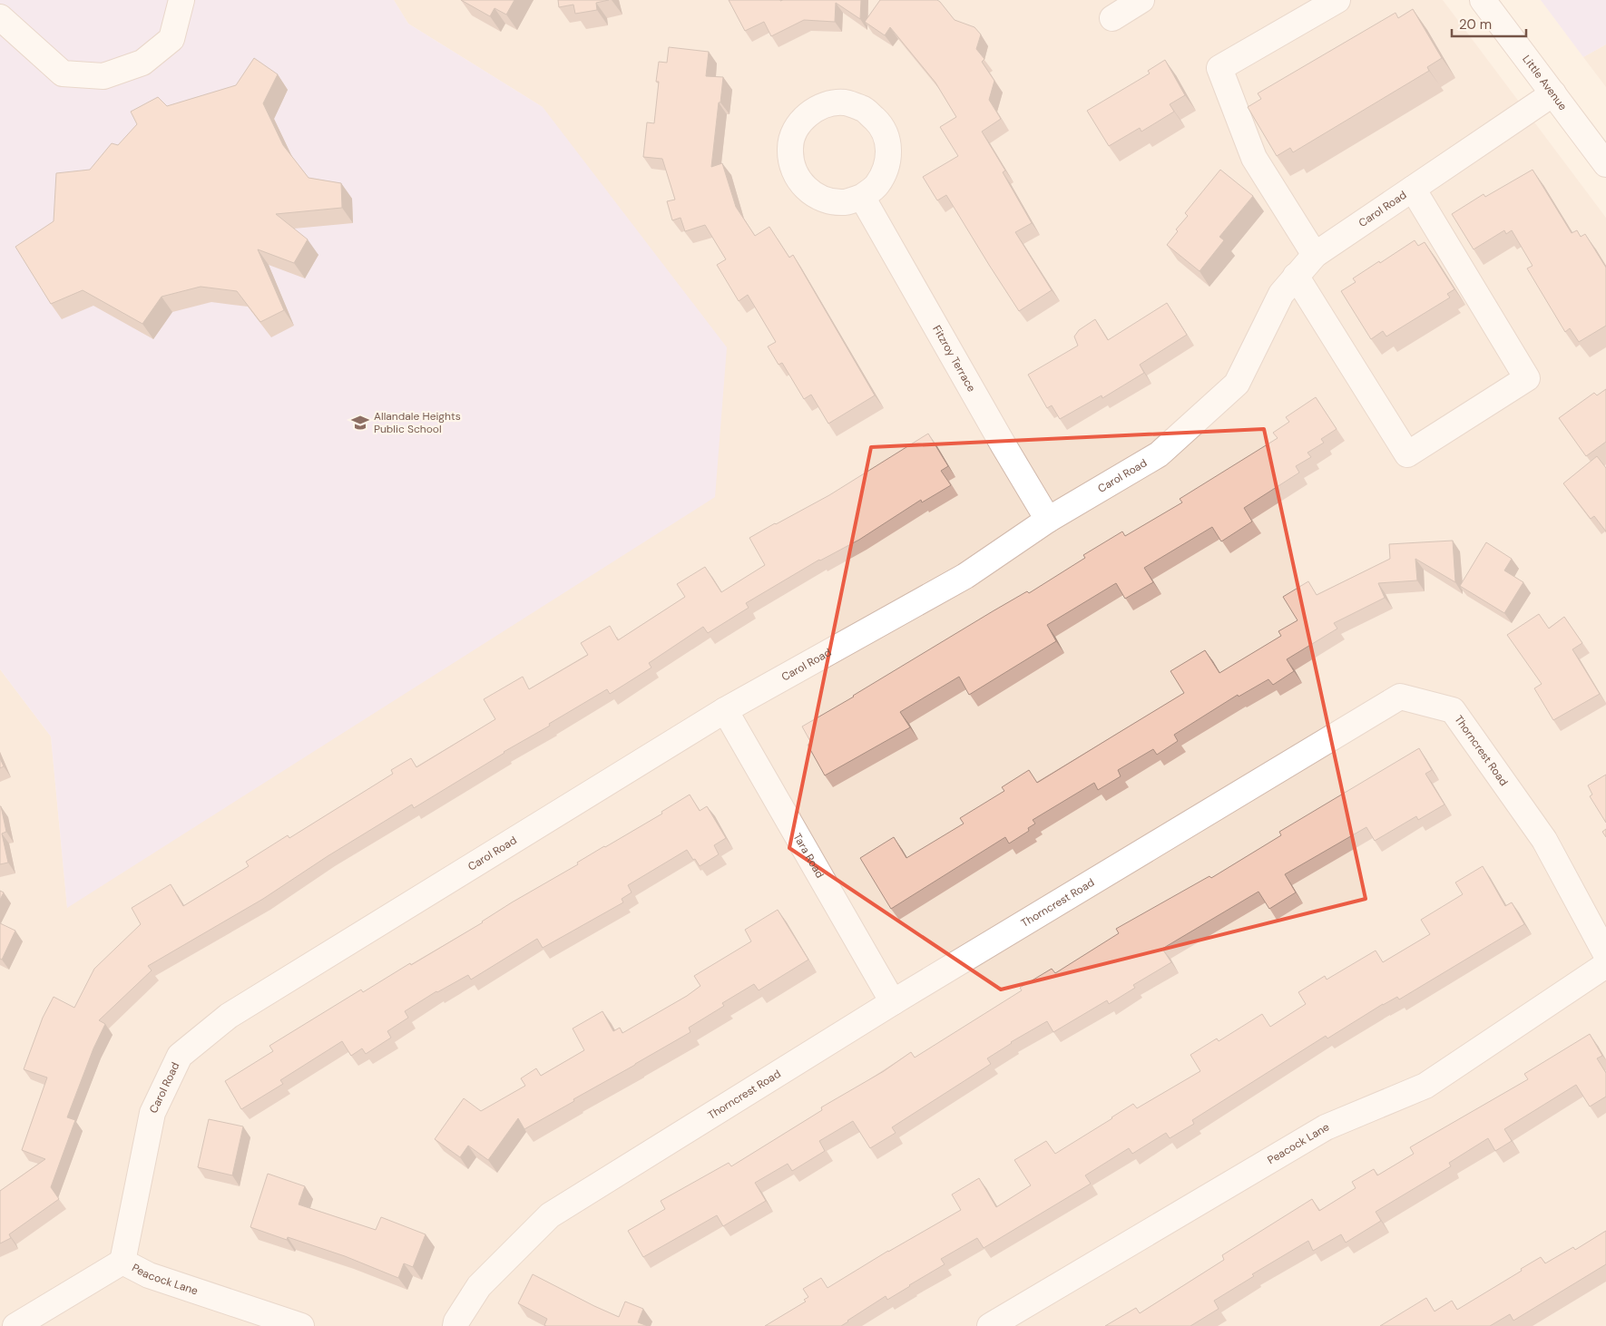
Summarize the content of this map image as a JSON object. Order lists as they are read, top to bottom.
{
  "streets": {
    "street": [
      "Little Avenue",
      "Carol Road",
      "Fitzroy Terrace",
      "Thorncrest Road",
      "Tara Road",
      "Peacock Lane"
    ]
  },
  "crossings": [
    ["Little Avenue", "Carol Road"],
    ["Carol Road", "Fitzroy Terrace"],
    ["Carol Road", "Tara Road"],
    ["Carol Road", "Peacock Lane"],
    ["Thorncrest Road", "Tara Road"]
  ],
  "places": {
    "school or university": ["Allandale Heights Public School"]
  },
  "scale_bar": "20 m"
}
